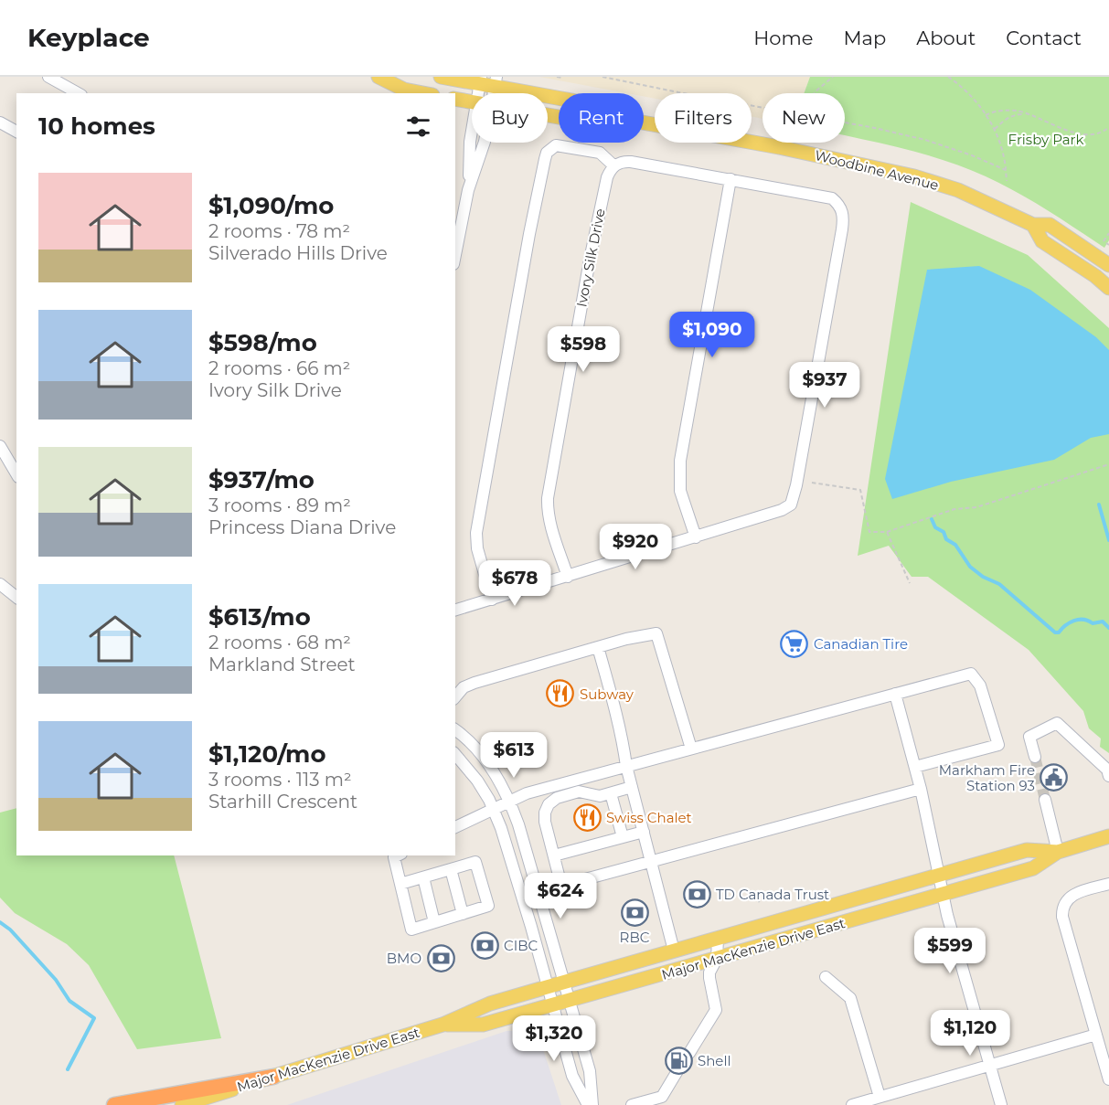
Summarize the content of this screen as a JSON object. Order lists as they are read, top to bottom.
{
  "streets": {
    "main road": ["Woodbine Avenue", "Major MacKenzie Drive East"],
    "street": ["Ivory Silk Drive"]
  },
  "parks": ["Frisby Park"],
  "places": {
    "supermarket": ["Canadian Tire"],
    "restaurant": ["Subway", "Swiss Chalet"],
    "public building": ["Markham Fire Station 93"],
    "bank": [
      "TD Canada Trust",
      "RBC",
      "CIBC",
      "BMO"
    ],
    "fuel station": ["Shell"]
  },
  "page": {
    "header": "Keyplace",
    "nav": [
      "Home",
      "Map",
      "About",
      "Contact"
    ],
    "chip": [
      "Buy",
      "Rent",
      "Filters",
      "New"
    ],
    "heading": "10 homes",
    "list": [
      {
        "name": "$1,090/mo",
        "note": "2 rooms · 78 m² · Silverado Hills Drive"
      },
      {
        "name": "$598/mo",
        "note": "2 rooms · 66 m² · Ivory Silk Drive"
      },
      {
        "name": "$937/mo",
        "note": "3 rooms · 89 m² · Princess Diana Drive"
      },
      {
        "name": "$613/mo",
        "note": "2 rooms · 68 m² · Markland Street"
      },
      {
        "name": "$1,120/mo",
        "note": "3 rooms · 113 m² · Starhill Crescent"
      }
    ],
    "price": [
      "$1,090",
      "$598",
      "$937",
      "$920",
      "$678",
      "$613",
      "$624",
      "$599",
      "$1,120",
      "$1,320"
    ]
  }
}
